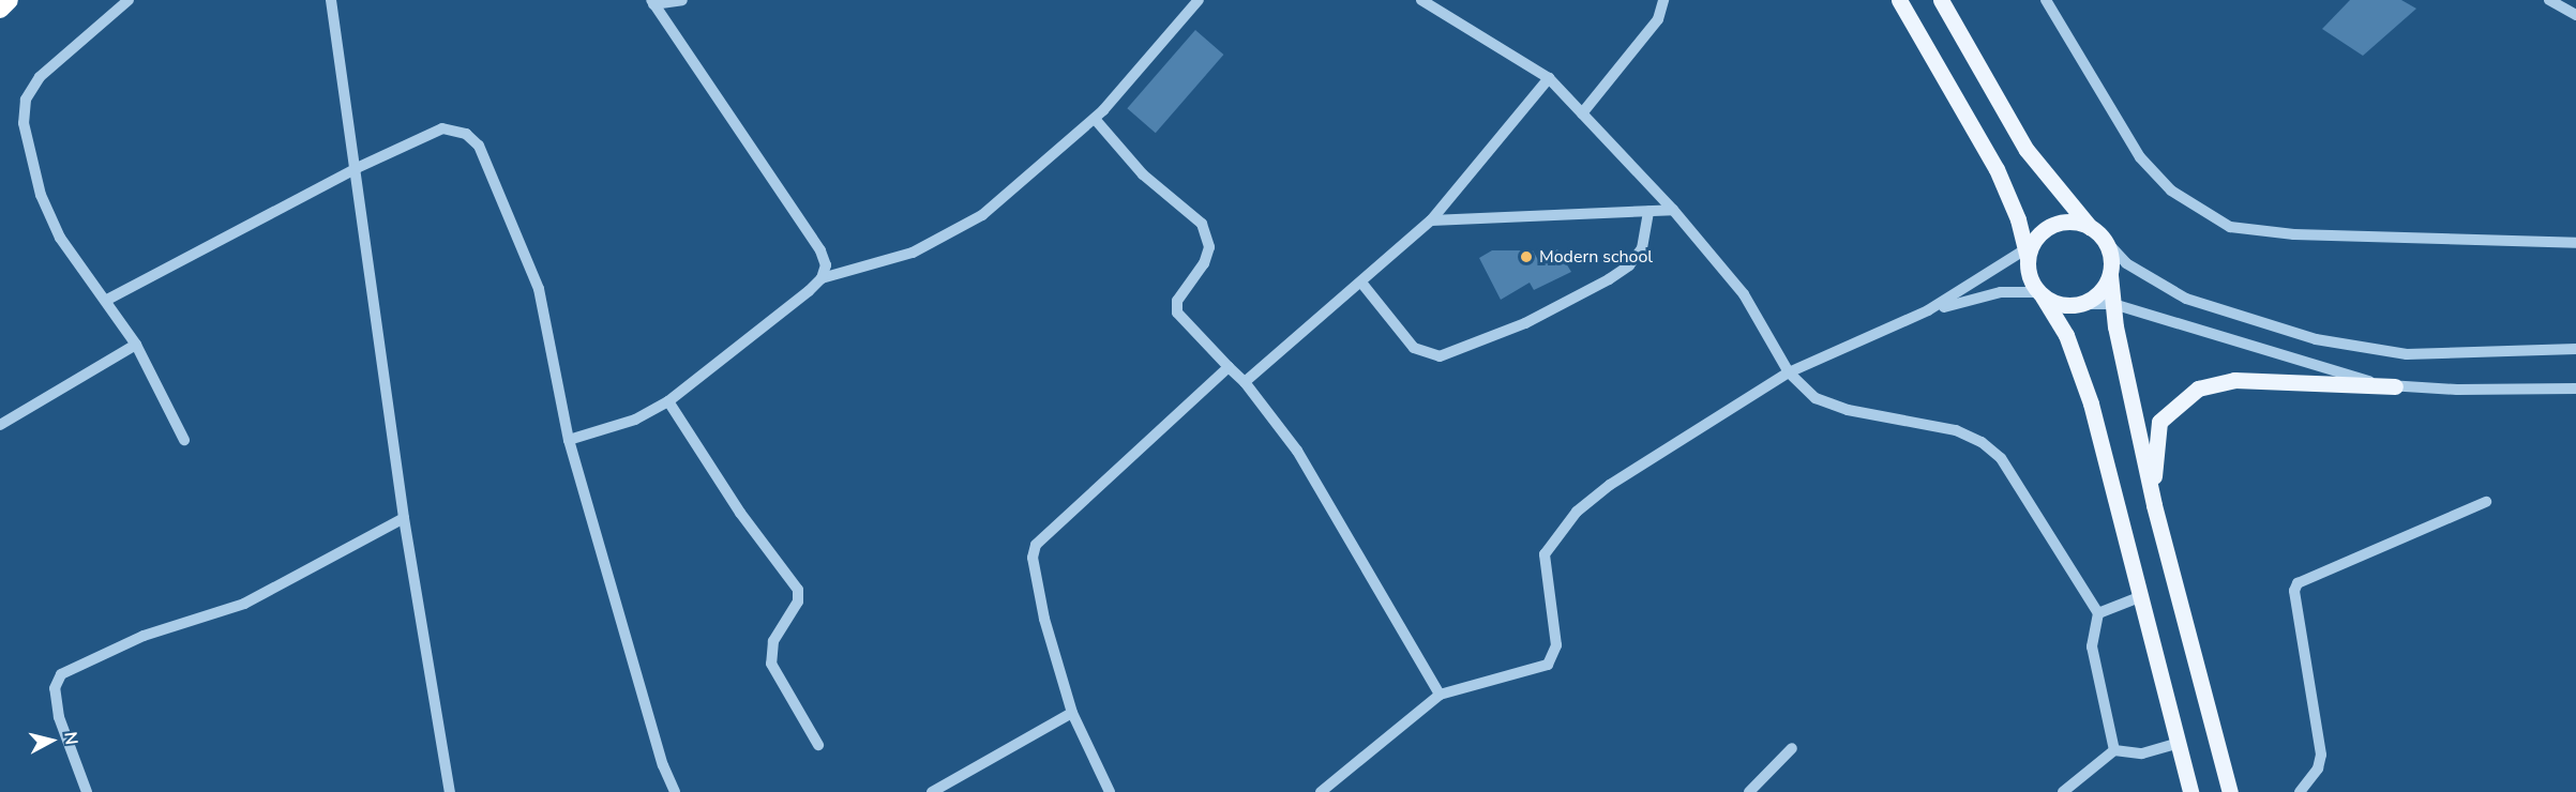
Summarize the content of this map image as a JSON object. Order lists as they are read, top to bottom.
{
  "places": ["Modern school"],
  "north": "right"
}
